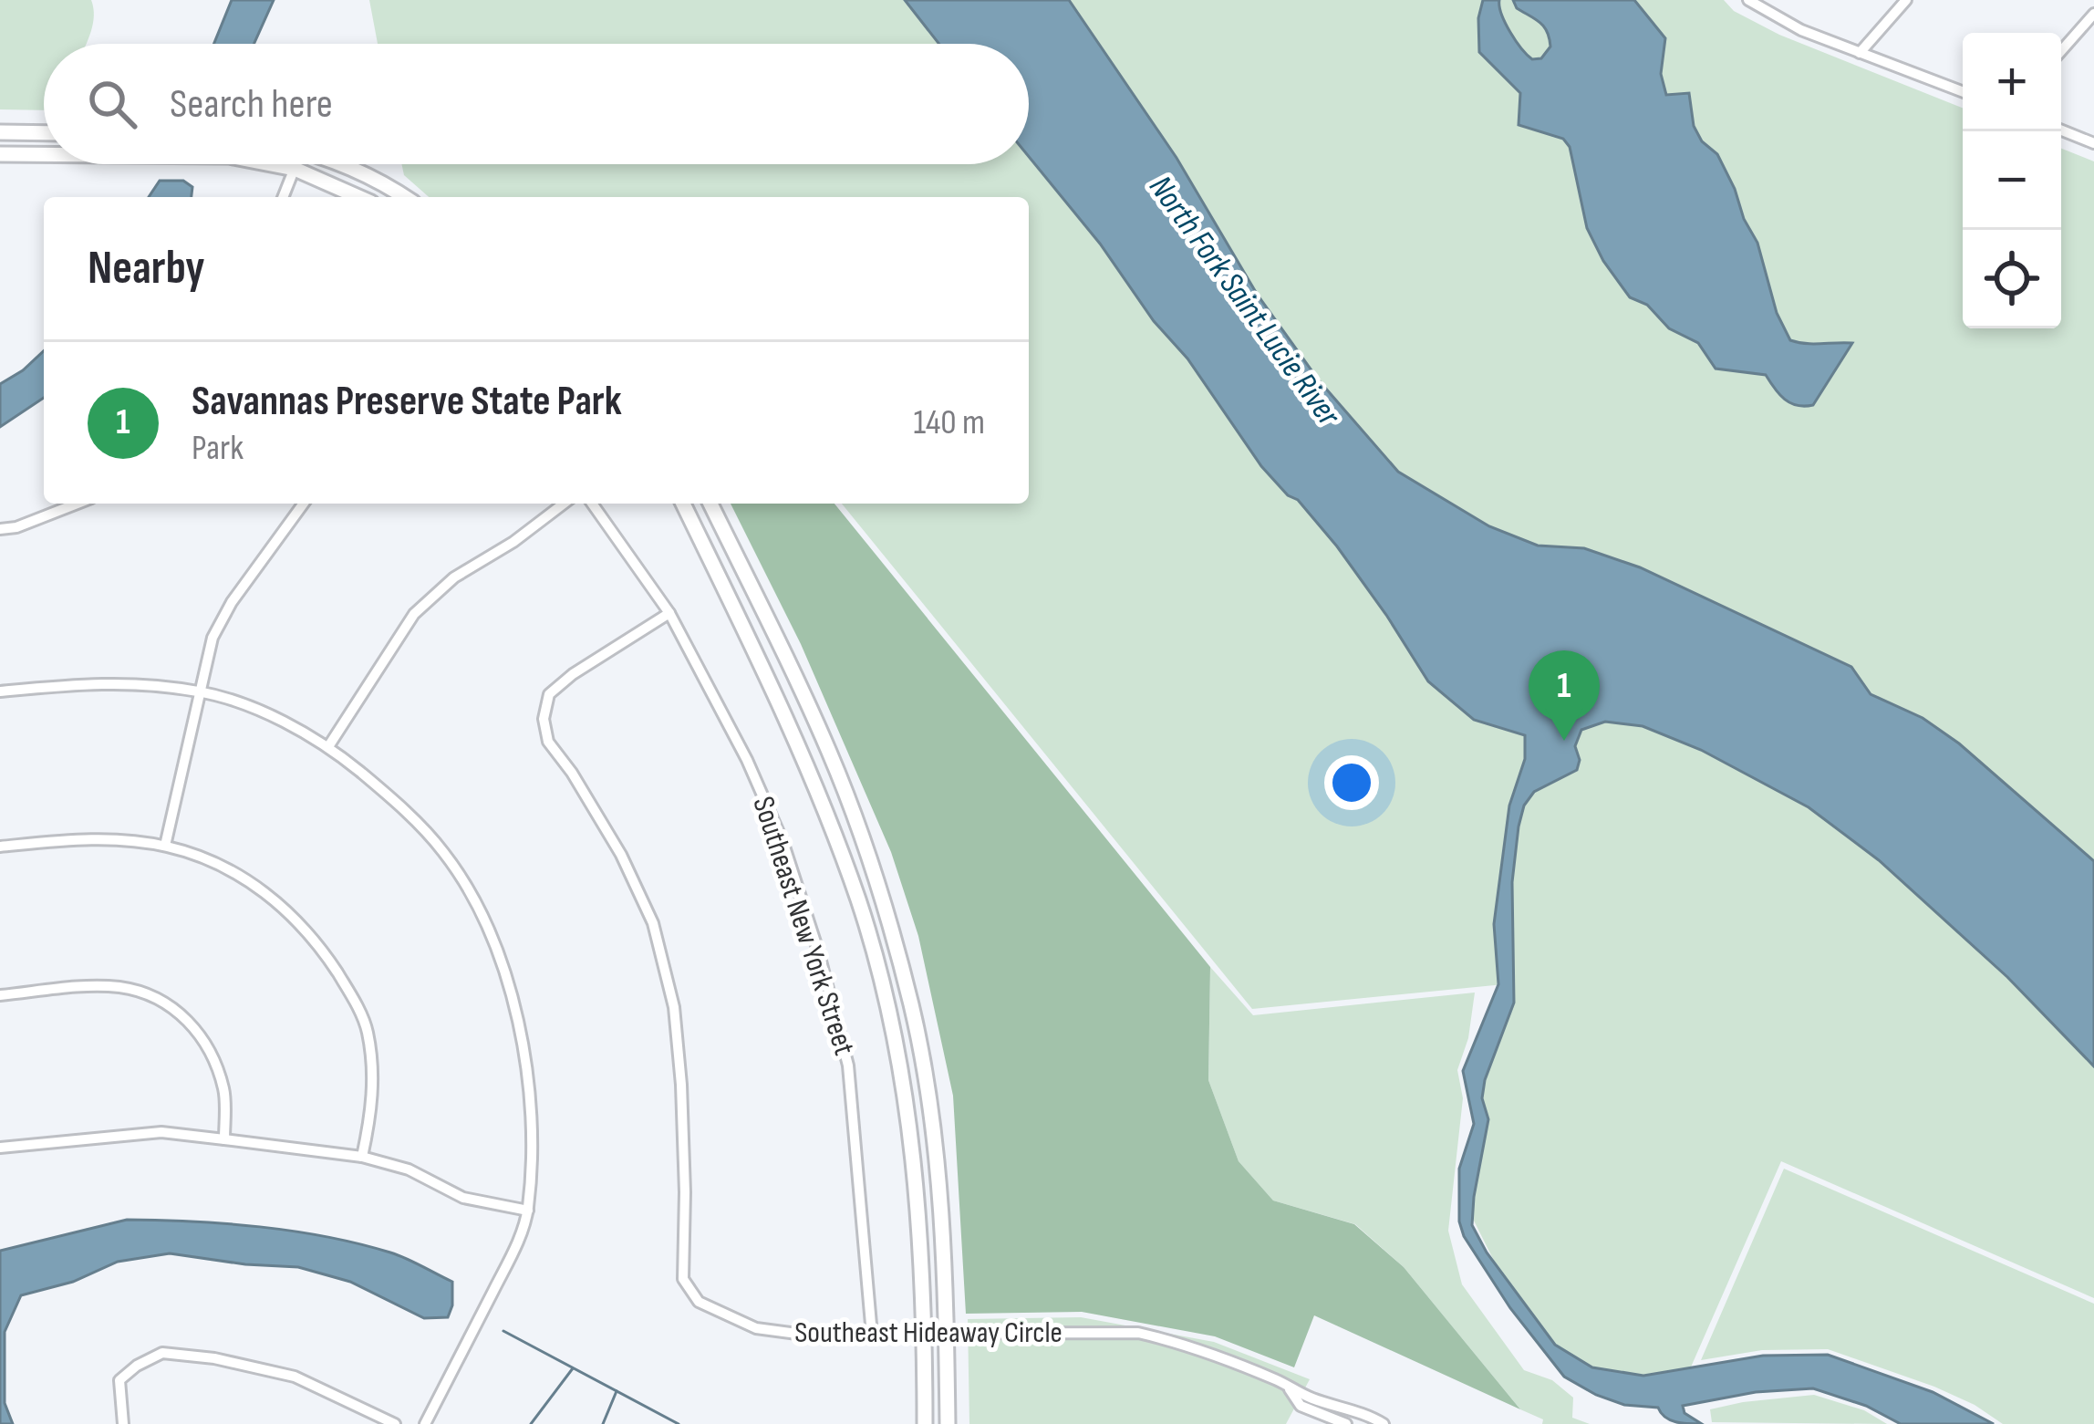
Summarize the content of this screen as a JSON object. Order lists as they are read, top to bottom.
{
  "streets": {
    "street": ["Southeast New York Street", "Southeast Hideaway Circle"]
  },
  "crossings": [
    ["Southeast New York Street", "Southeast Hideaway Circle"]
  ],
  "water": ["North Fork Saint Lucie River"],
  "page": {
    "map_buttons": ["+", "−"],
    "search": "Search here",
    "heading": "Nearby",
    "list": [
      {
        "mark": "1",
        "name": "Savannas Preserve State Park",
        "note": "Park",
        "value": "140 m"
      }
    ],
    "pins": "1"
  }
}
